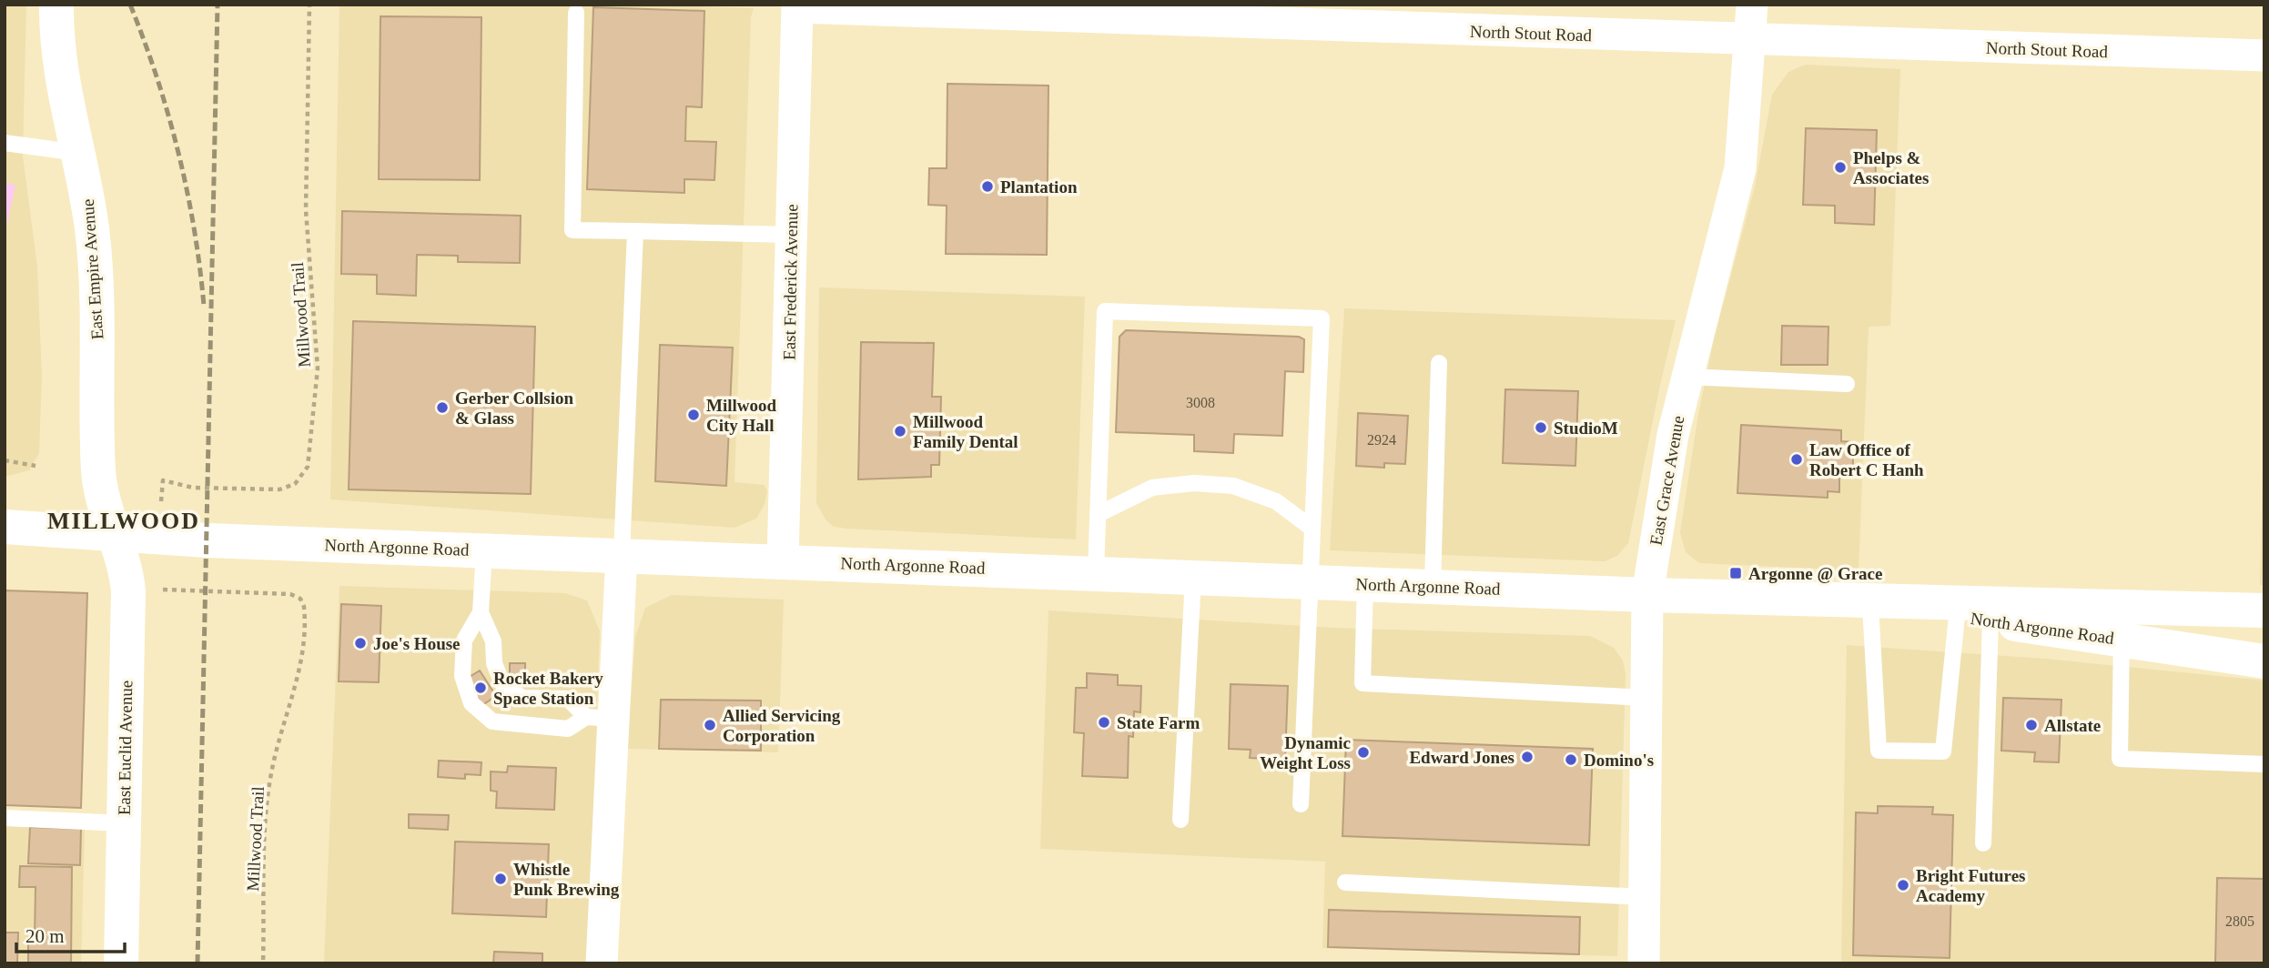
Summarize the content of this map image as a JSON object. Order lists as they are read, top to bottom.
{
  "streets": {
    "main road": ["East Empire Avenue", "North Argonne Road", "East Euclid Avenue"],
    "street": ["North Stout Road", "East Frederick Avenue", "East Grace Avenue"],
    "path": ["Millwood Trail"]
  },
  "crossings": [
    ["North Stout Road", "East Frederick Avenue"],
    ["North Stout Road", "East Grace Avenue"],
    ["East Empire Avenue", "North Argonne Road"],
    ["East Empire Avenue", "East Euclid Avenue"],
    ["East Frederick Avenue", "North Argonne Road"],
    ["East Grace Avenue", "North Argonne Road"],
    ["North Argonne Road", "East Euclid Avenue"]
  ],
  "districts": ["MILLWOOD"],
  "places": {
    "other": [
      "Phelps & Associates",
      "Plantation",
      "Gerber Collsion & Glass",
      "Millwood City Hall",
      "StudioM",
      "Millwood Family Dental",
      "Law Office of Robert C Hanh",
      "Joe's House",
      "Rocket Bakery Space Station",
      "State Farm",
      "Allied Servicing Corporation",
      "Allstate",
      "Dynamic Weight Loss",
      "Edward Jones",
      "Domino's",
      "Whistle Punk Brewing",
      "Bright Futures Academy"
    ],
    "transit": ["Argonne @ Grace"]
  },
  "house_numbers": ["3008", "2924", "2805"],
  "scale_bar": "20 m"
}
